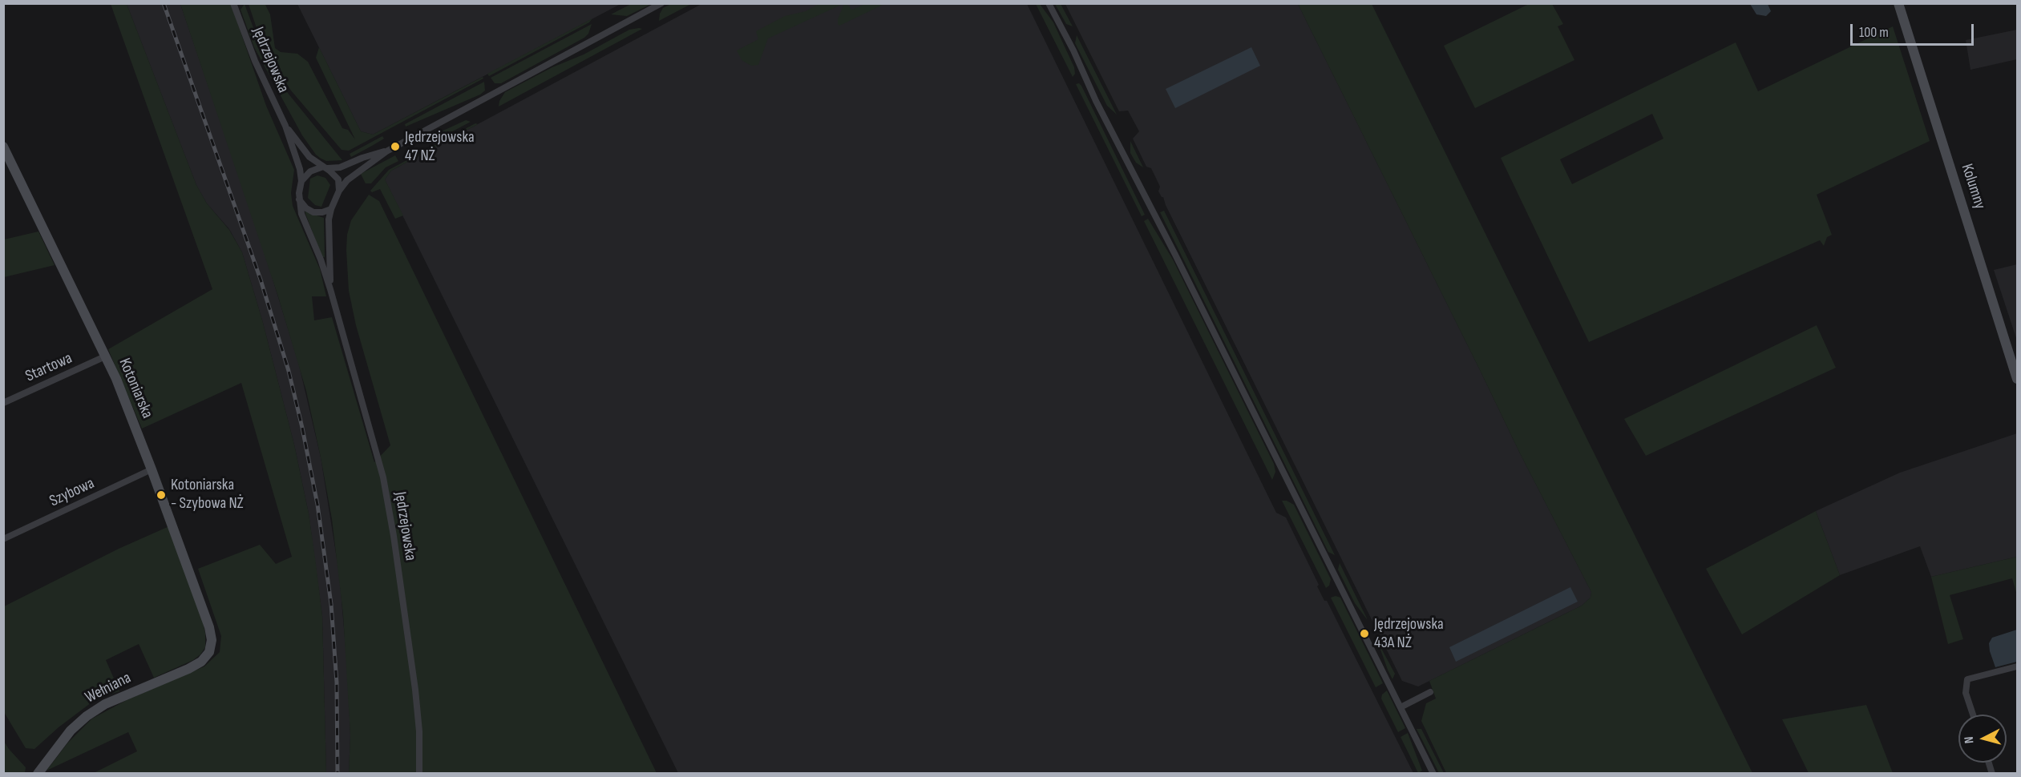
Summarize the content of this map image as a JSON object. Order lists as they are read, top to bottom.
{
  "streets": {
    "street": [
      "Jędrzejowska",
      "Kolumny",
      "Startowa",
      "Kotoniarska",
      "Szybowa",
      "Wełniana"
    ]
  },
  "crossings": [
    ["Startowa", "Kotoniarska"],
    ["Kotoniarska", "Szybowa"],
    ["Kotoniarska", "Wełniana"]
  ],
  "places": ["Jędrzejowska 47 NŻ", "Kotoniarska - Szybowa NŻ", "Jędrzejowska 43A NŻ"],
  "scale_bar": "100 m",
  "north": "left"
}
